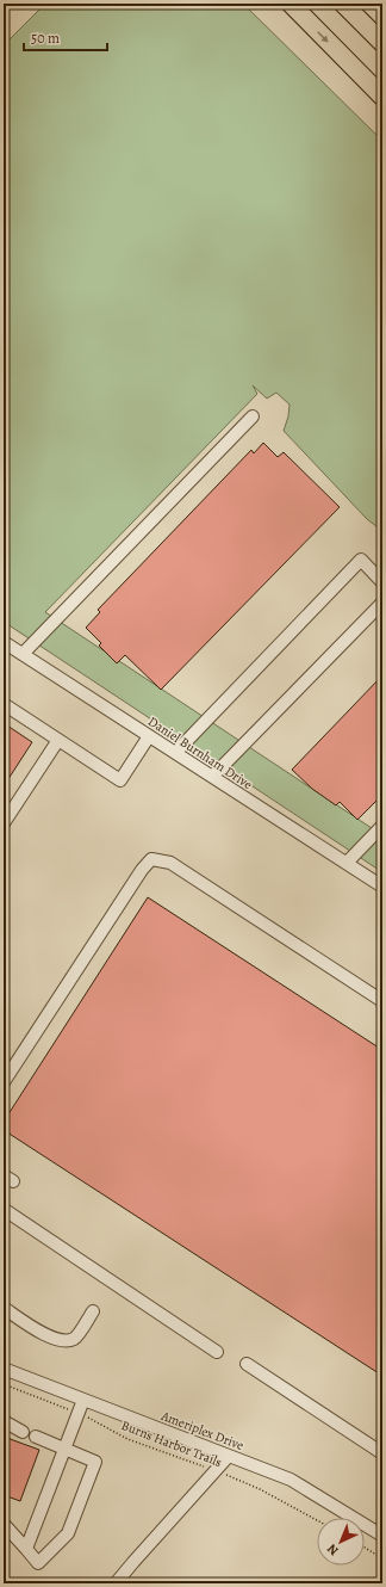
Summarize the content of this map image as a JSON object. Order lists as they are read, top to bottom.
{
  "streets": {
    "street": ["Daniel Burnham Drive", "Ameriplex Drive"],
    "path": ["Burns Harbor Trails"]
  },
  "scale_bar": "50 m",
  "north": "bottom left"
}
